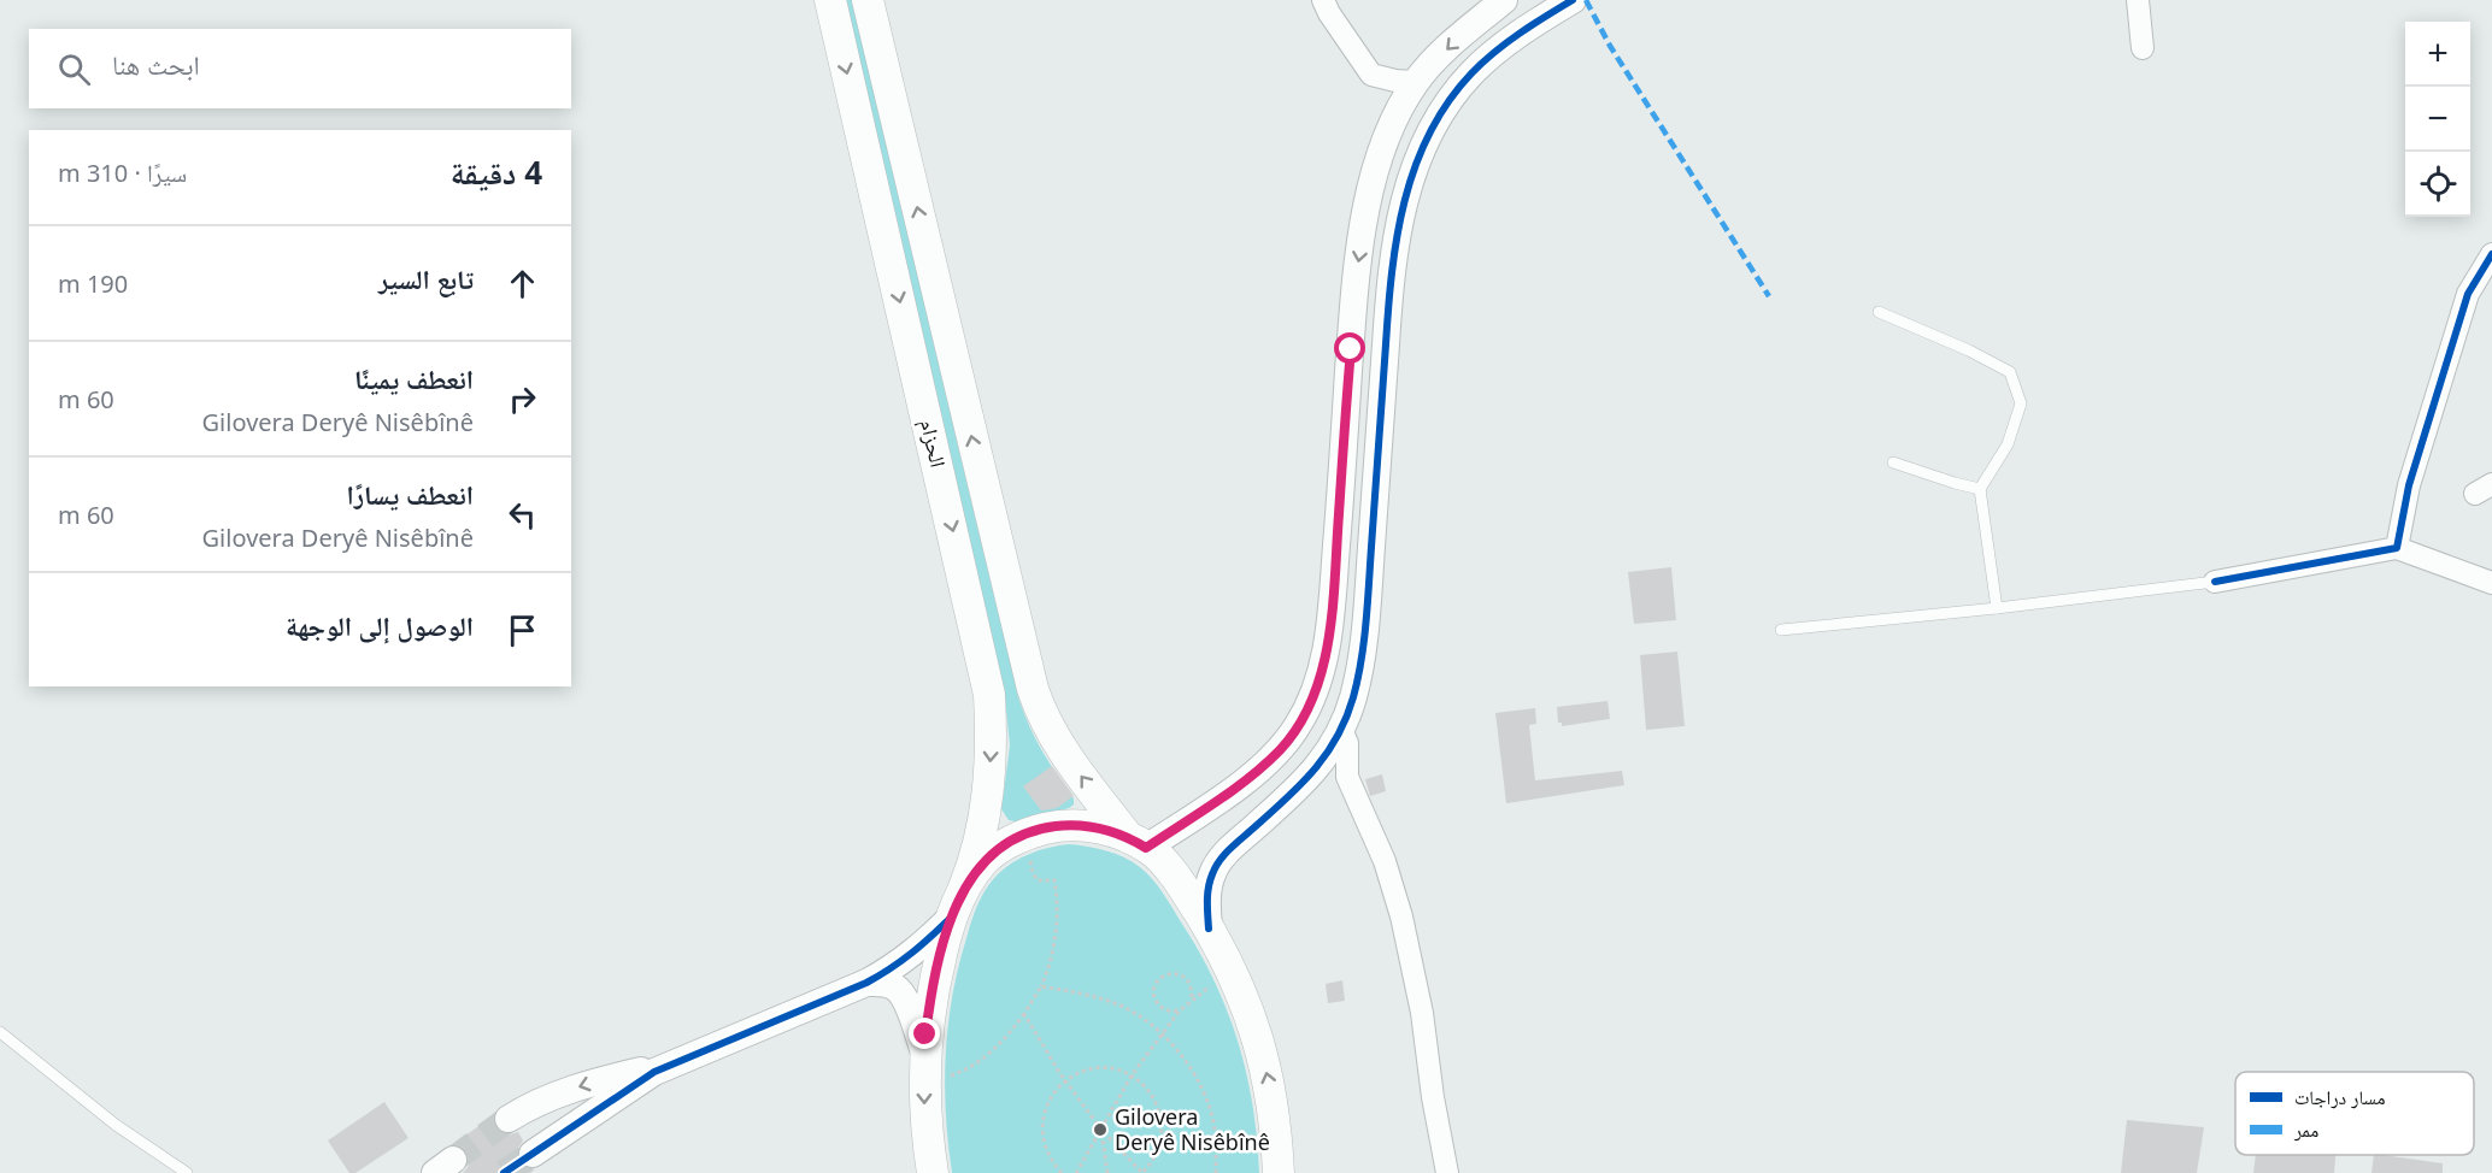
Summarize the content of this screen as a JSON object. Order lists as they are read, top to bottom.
{
  "streets": {
    "main road": ["الحزام"]
  },
  "places": ["Gilovera Deryê Nisêbînê"],
  "legend": ["مسار دراجات", "ممر"],
  "page": {
    "map_buttons": ["+", "−"],
    "search": "ابحث هنا",
    "heading": ["4 دقيقة", "سيرًا · 310 m"],
    "list": [
      ["تابع السير", "190 m"],
      ["انعطف يمينًا", "Gilovera Deryê Nisêbînê", "60 m"],
      ["انعطف يسارًا", "Gilovera Deryê Nisêbînê", "60 m"],
      "الوصول إلى الوجهة"
    ]
  }
}
